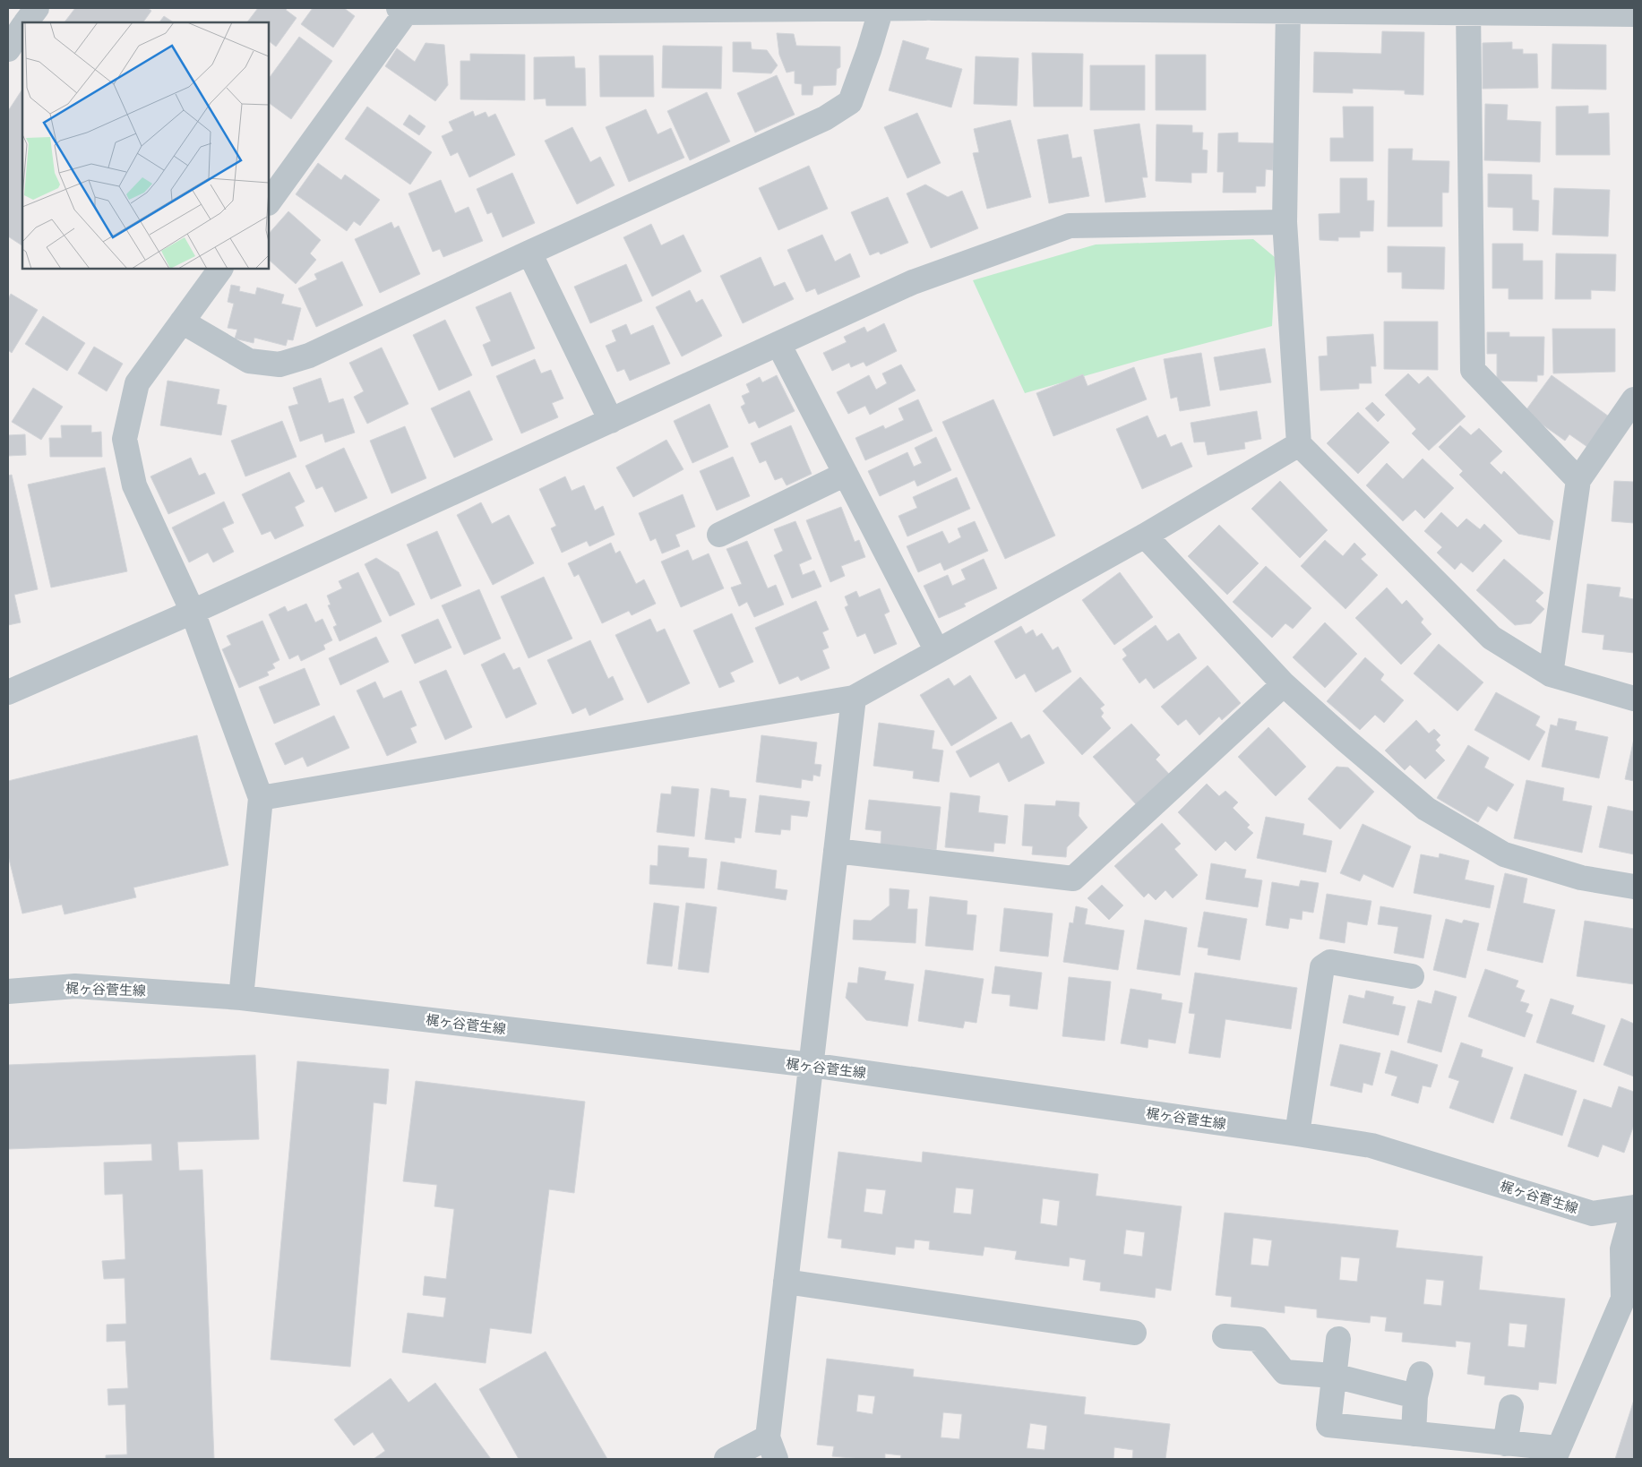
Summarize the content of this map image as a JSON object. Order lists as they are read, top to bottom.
{
  "streets": {
    "street": ["梶ヶ谷菅生線"]
  }
}
